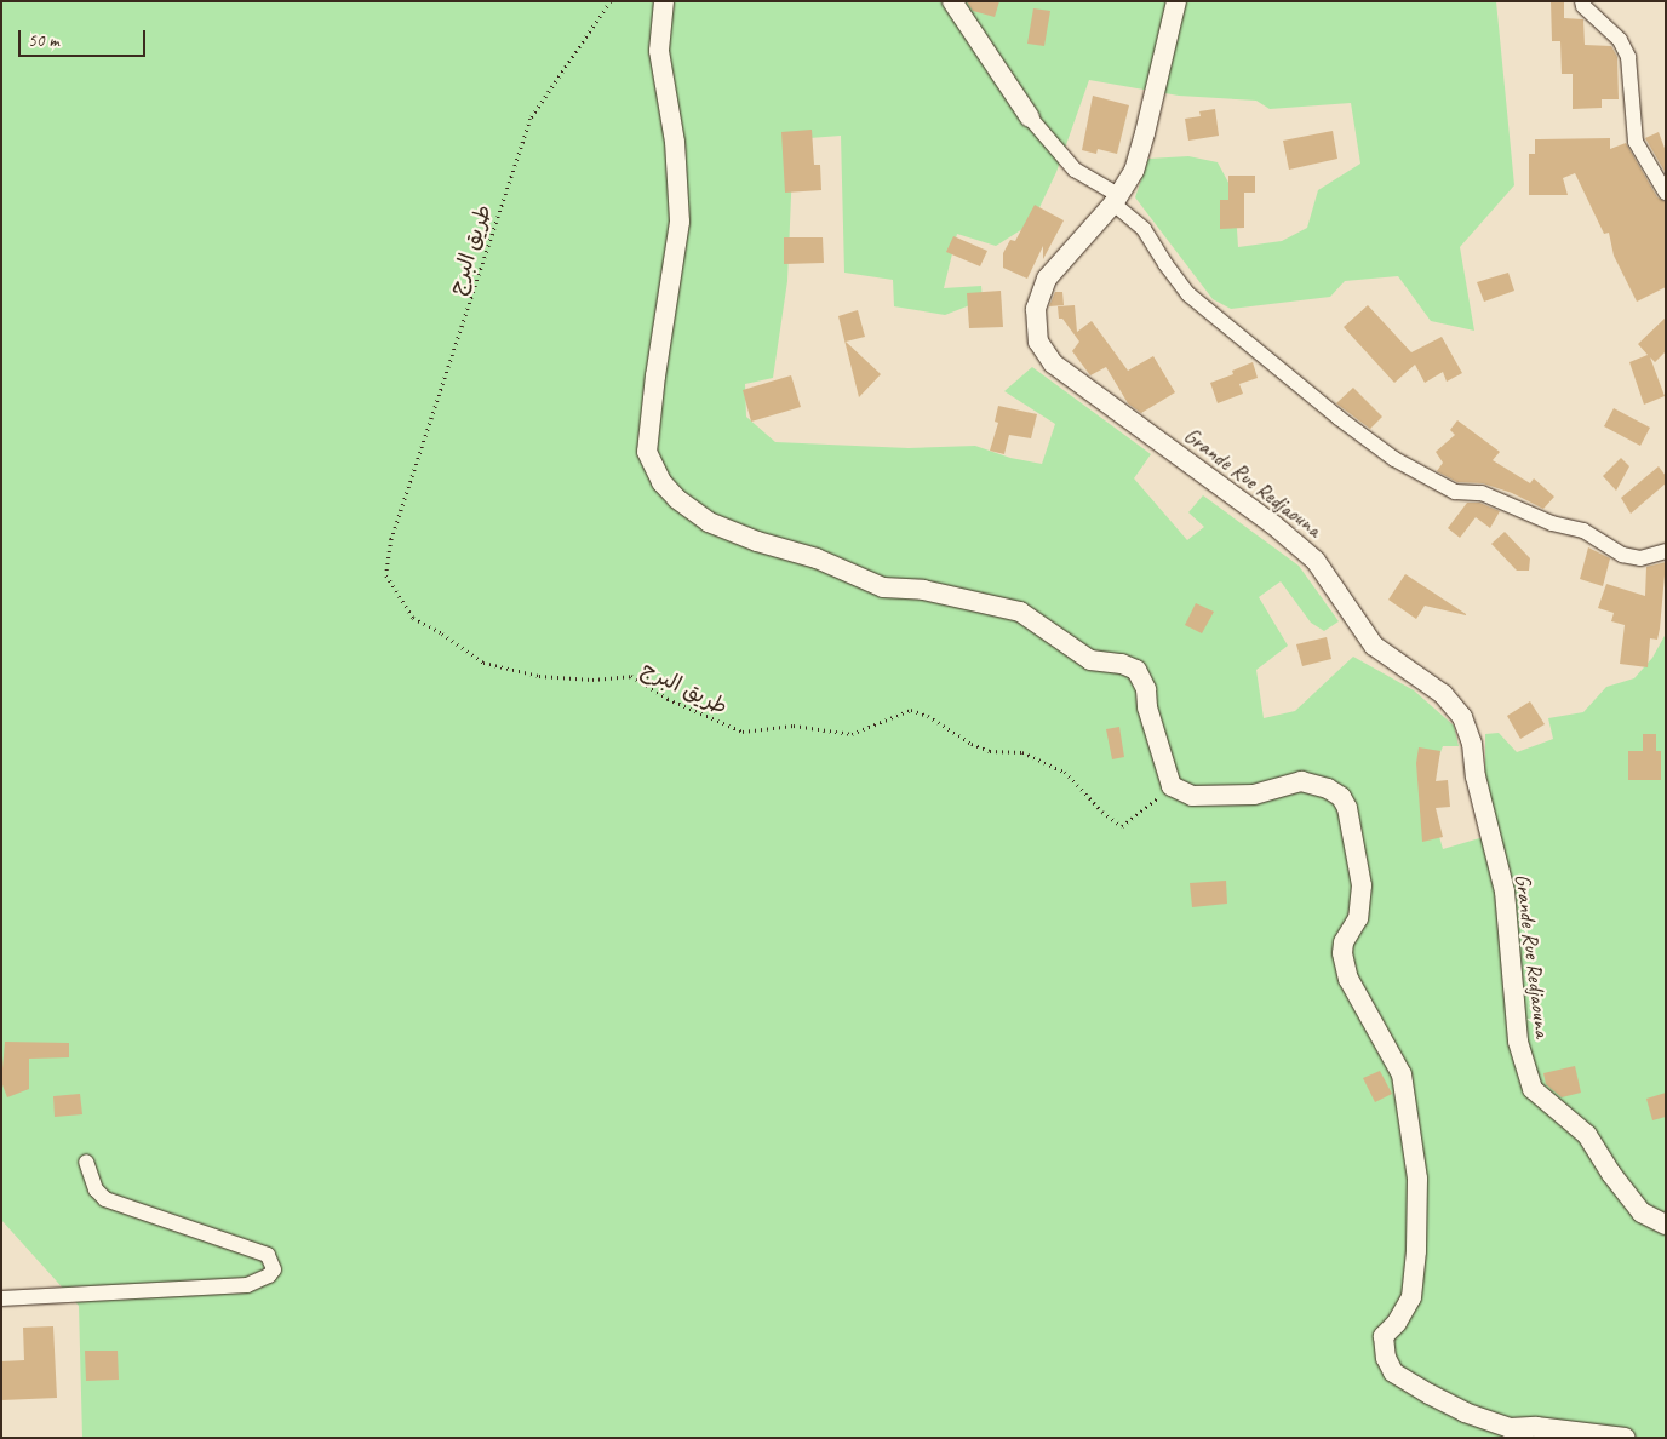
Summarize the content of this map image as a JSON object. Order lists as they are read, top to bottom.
{
  "streets": {
    "street": ["Grande Rue Redjaouna"],
    "path": ["طريق البرج"]
  },
  "scale_bar": "50 m"
}
